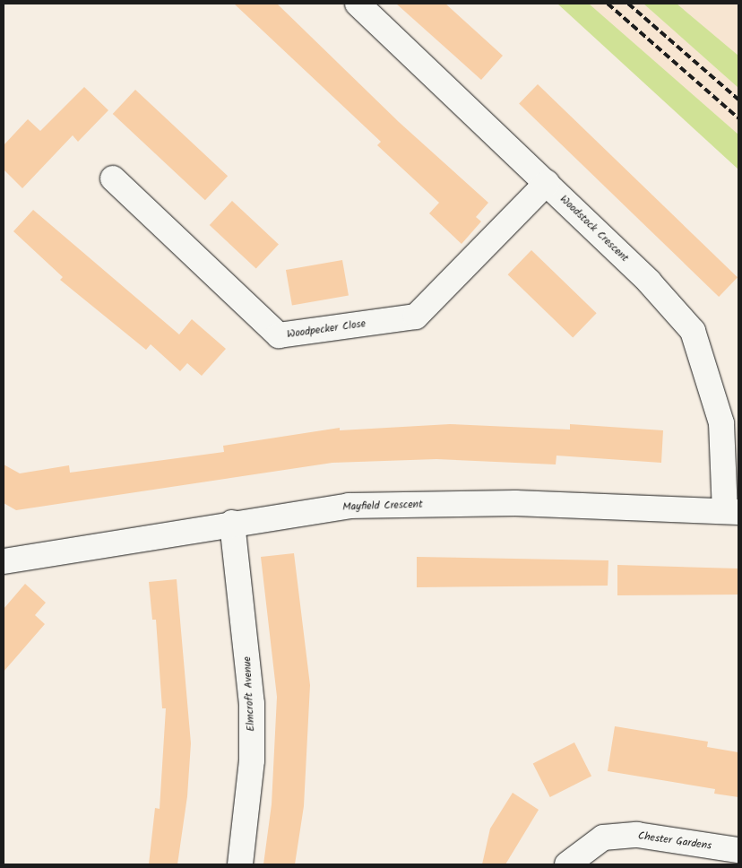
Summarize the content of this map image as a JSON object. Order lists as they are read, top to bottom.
{
  "streets": {
    "street": [
      "Woodstock Crescent",
      "Woodpecker Close",
      "Mayfield Crescent",
      "Elmcroft Avenue",
      "Chester Gardens"
    ]
  },
  "crossings": [
    ["Woodstock Crescent", "Woodpecker Close"],
    ["Woodstock Crescent", "Mayfield Crescent"],
    ["Mayfield Crescent", "Elmcroft Avenue"]
  ]
}
